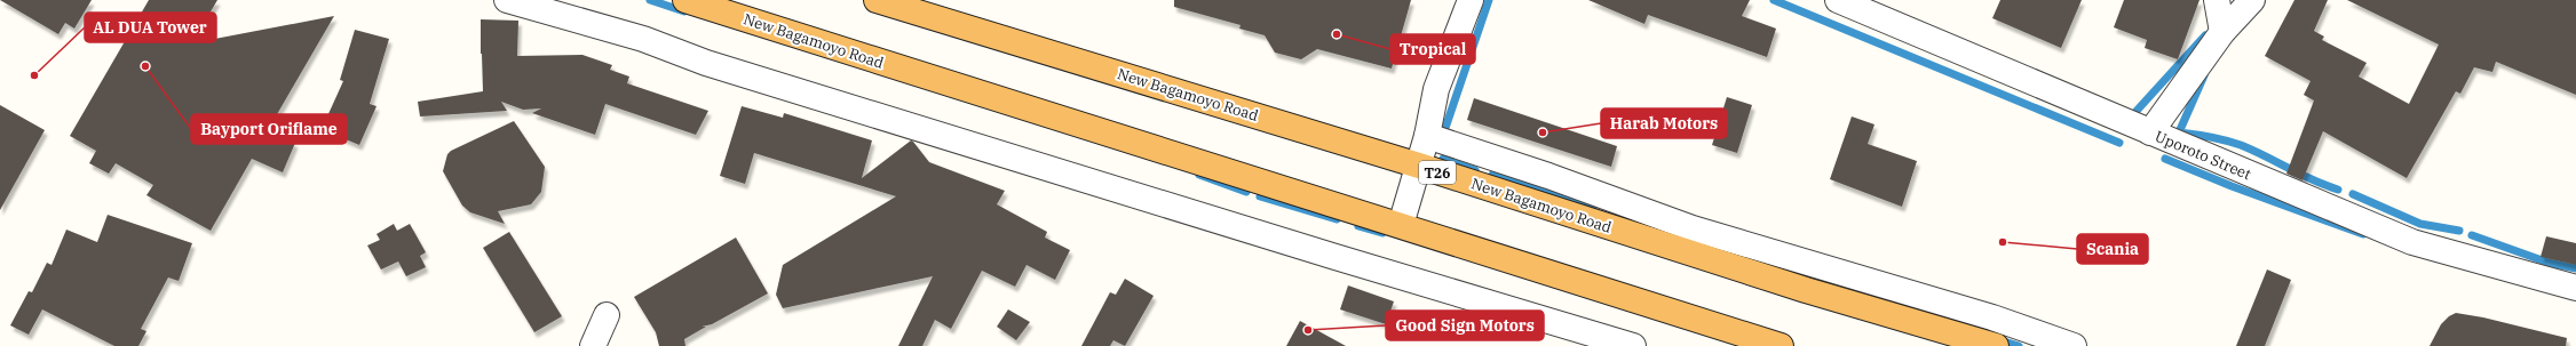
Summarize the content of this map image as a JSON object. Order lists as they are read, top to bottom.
{
  "streets": {
    "highway": ["New Bagamoyo Road", "T26"],
    "street": ["Uporoto Street"]
  },
  "places": [
    "Tropical",
    "Bayport Oriflame",
    "AL DUA Tower",
    "Harab Motors",
    "Scania",
    "Good Sign Motors"
  ]
}
